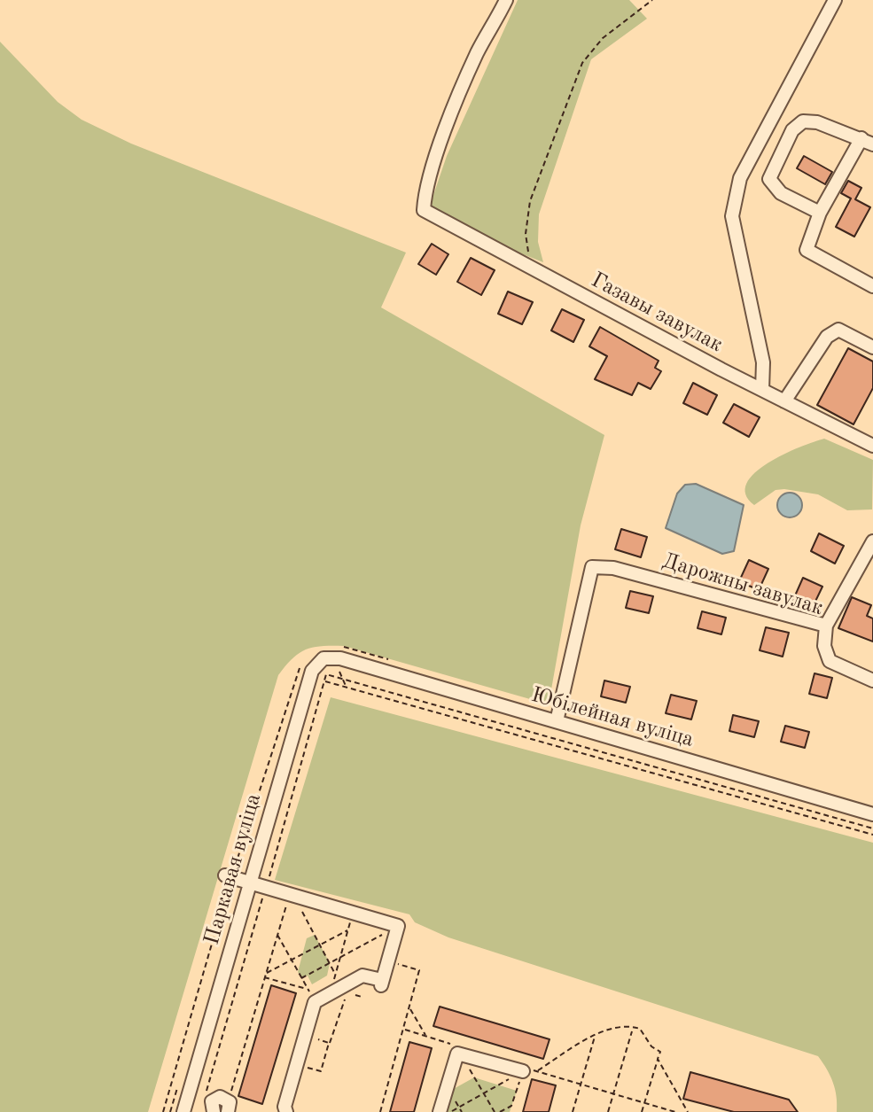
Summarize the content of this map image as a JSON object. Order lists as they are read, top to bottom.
{
  "streets": {
    "street": [
      "Газавы завулак",
      "Дарожны завулак",
      "Юбілейная вуліца",
      "Паркавая вуліца"
    ]
  },
  "crossings": [
    ["Дарожны завулак", "Юбілейная вуліца"],
    ["Юбілейная вуліца", "Паркавая вуліца"]
  ]
}
